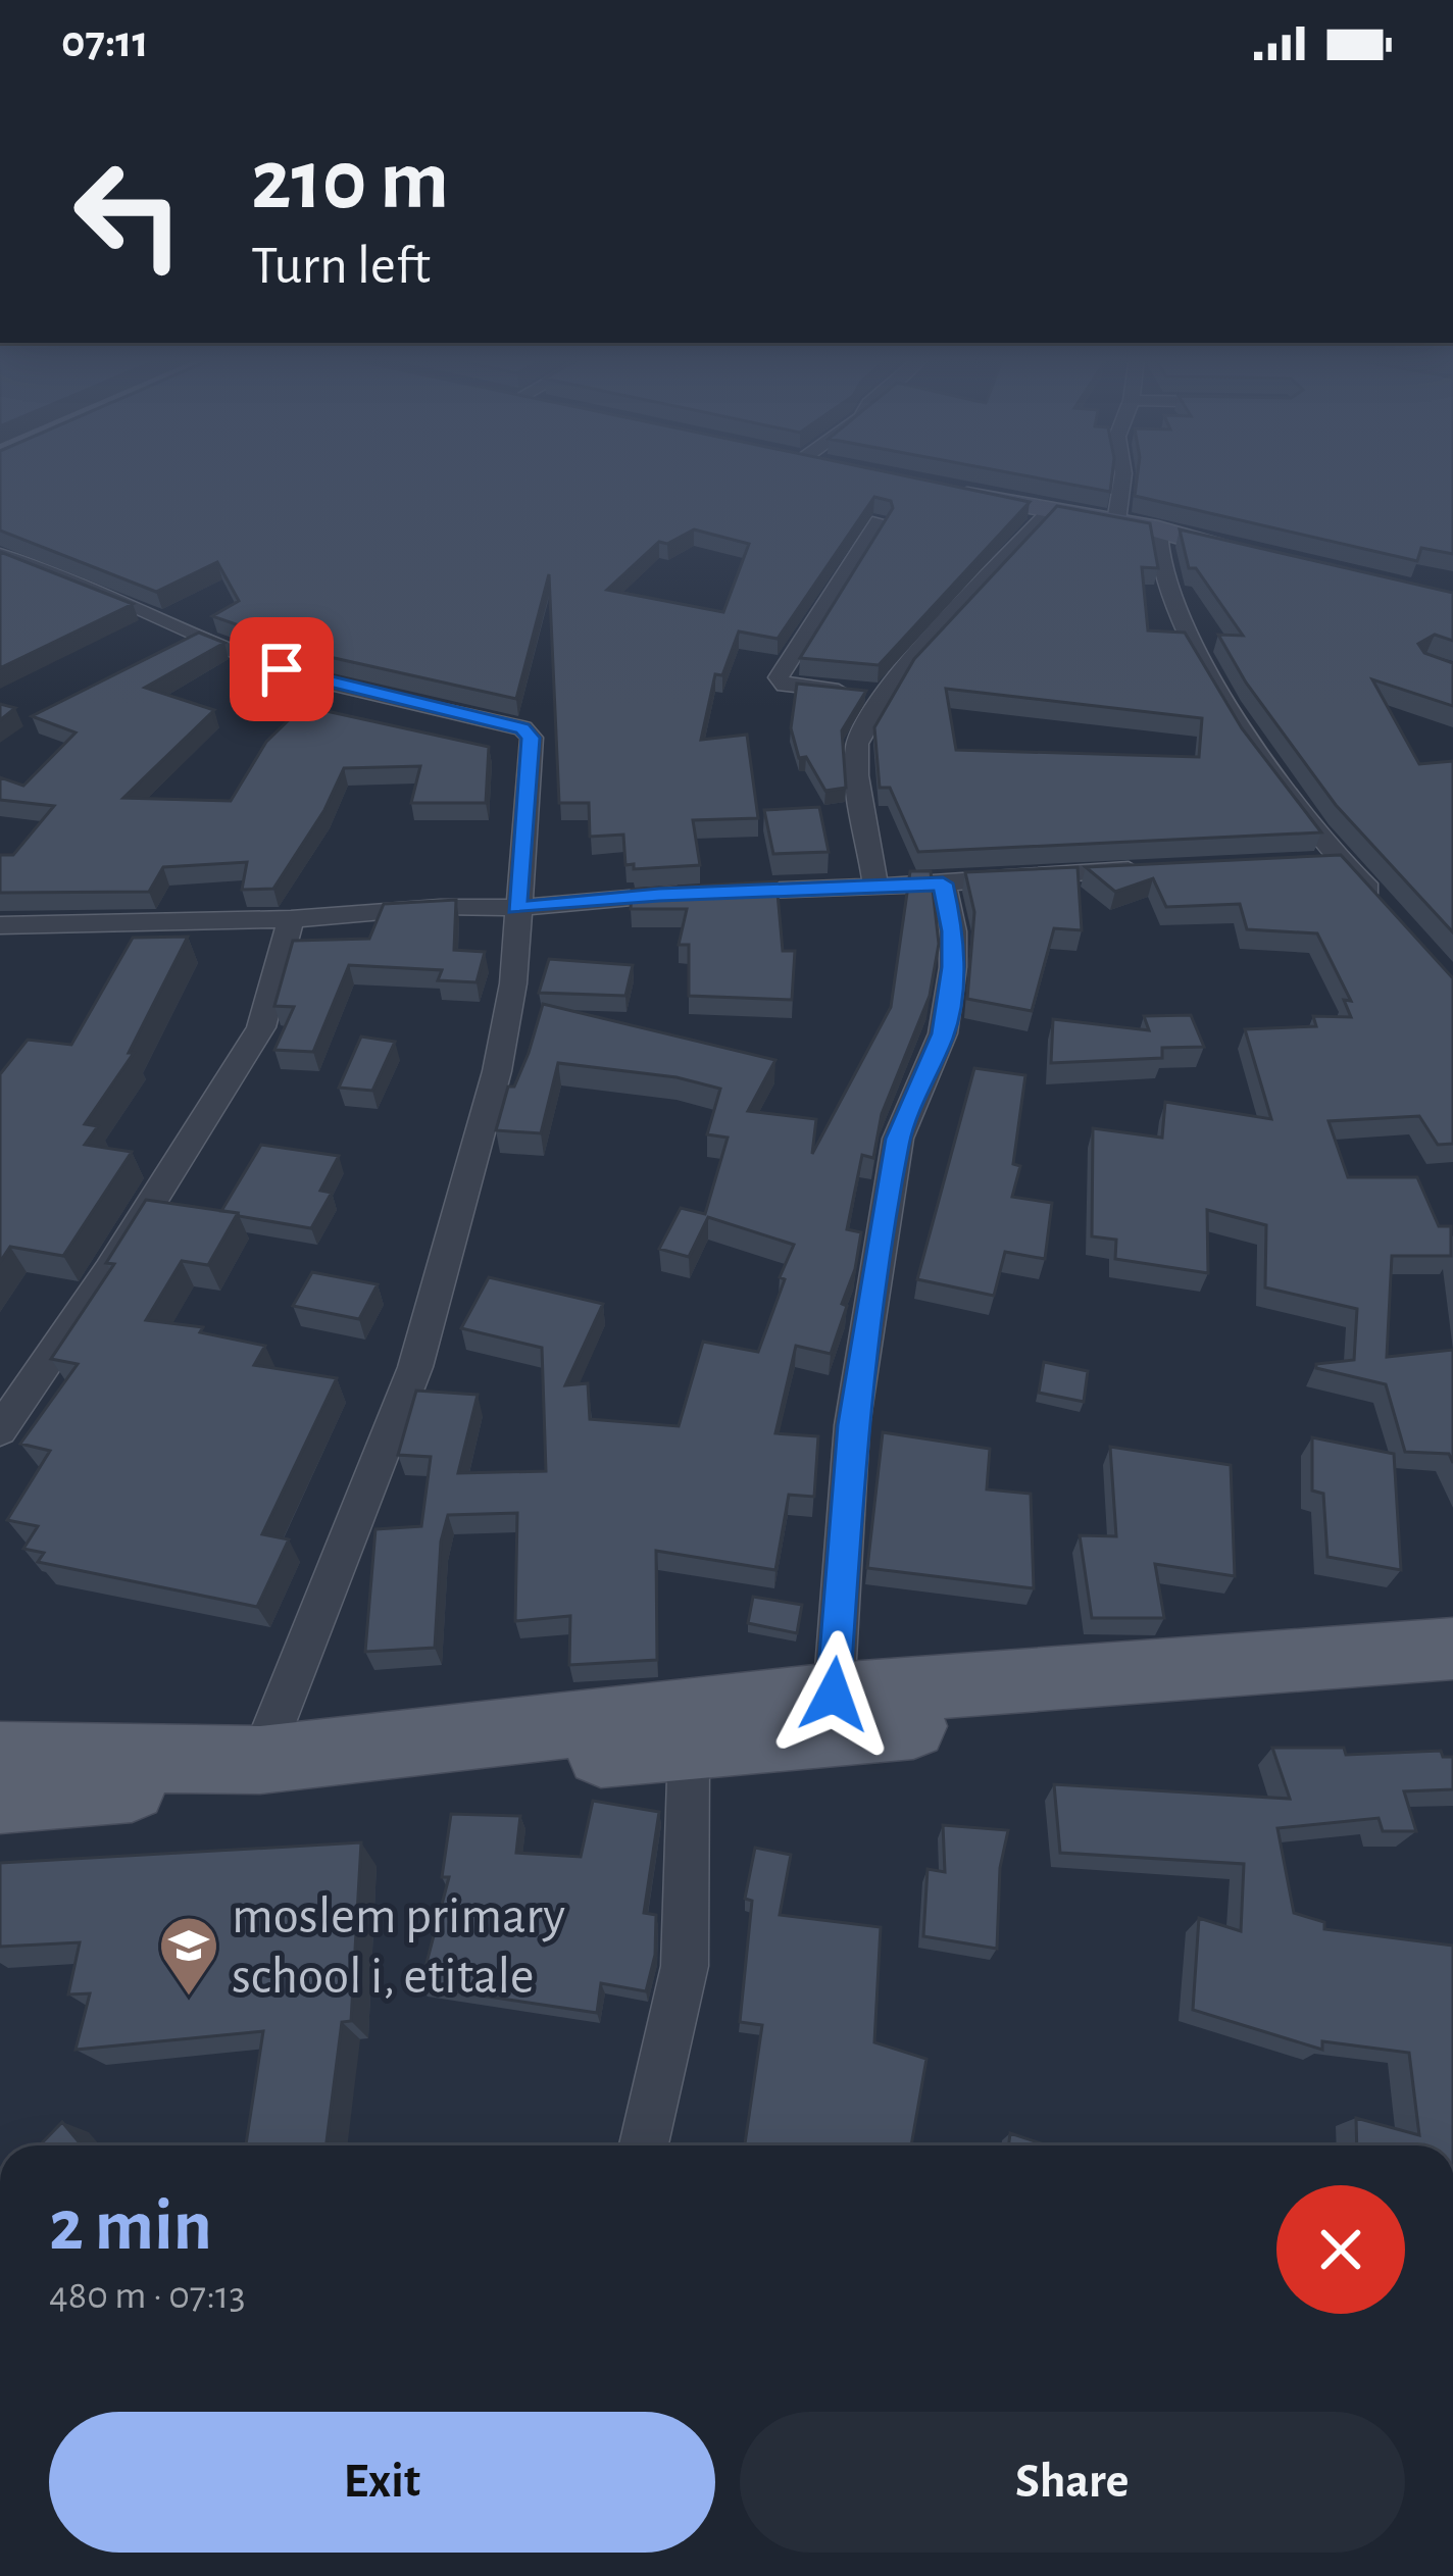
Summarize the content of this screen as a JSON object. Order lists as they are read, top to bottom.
{
  "places": {
    "school or university": ["moslem primary school i, etitale"]
  },
  "page": {
    "status": "07:11",
    "turn": ["210 m", "Turn left"],
    "heading": ["2 min", "480 m · 07:13"],
    "buttons": ["Exit", "Share"]
  }
}
